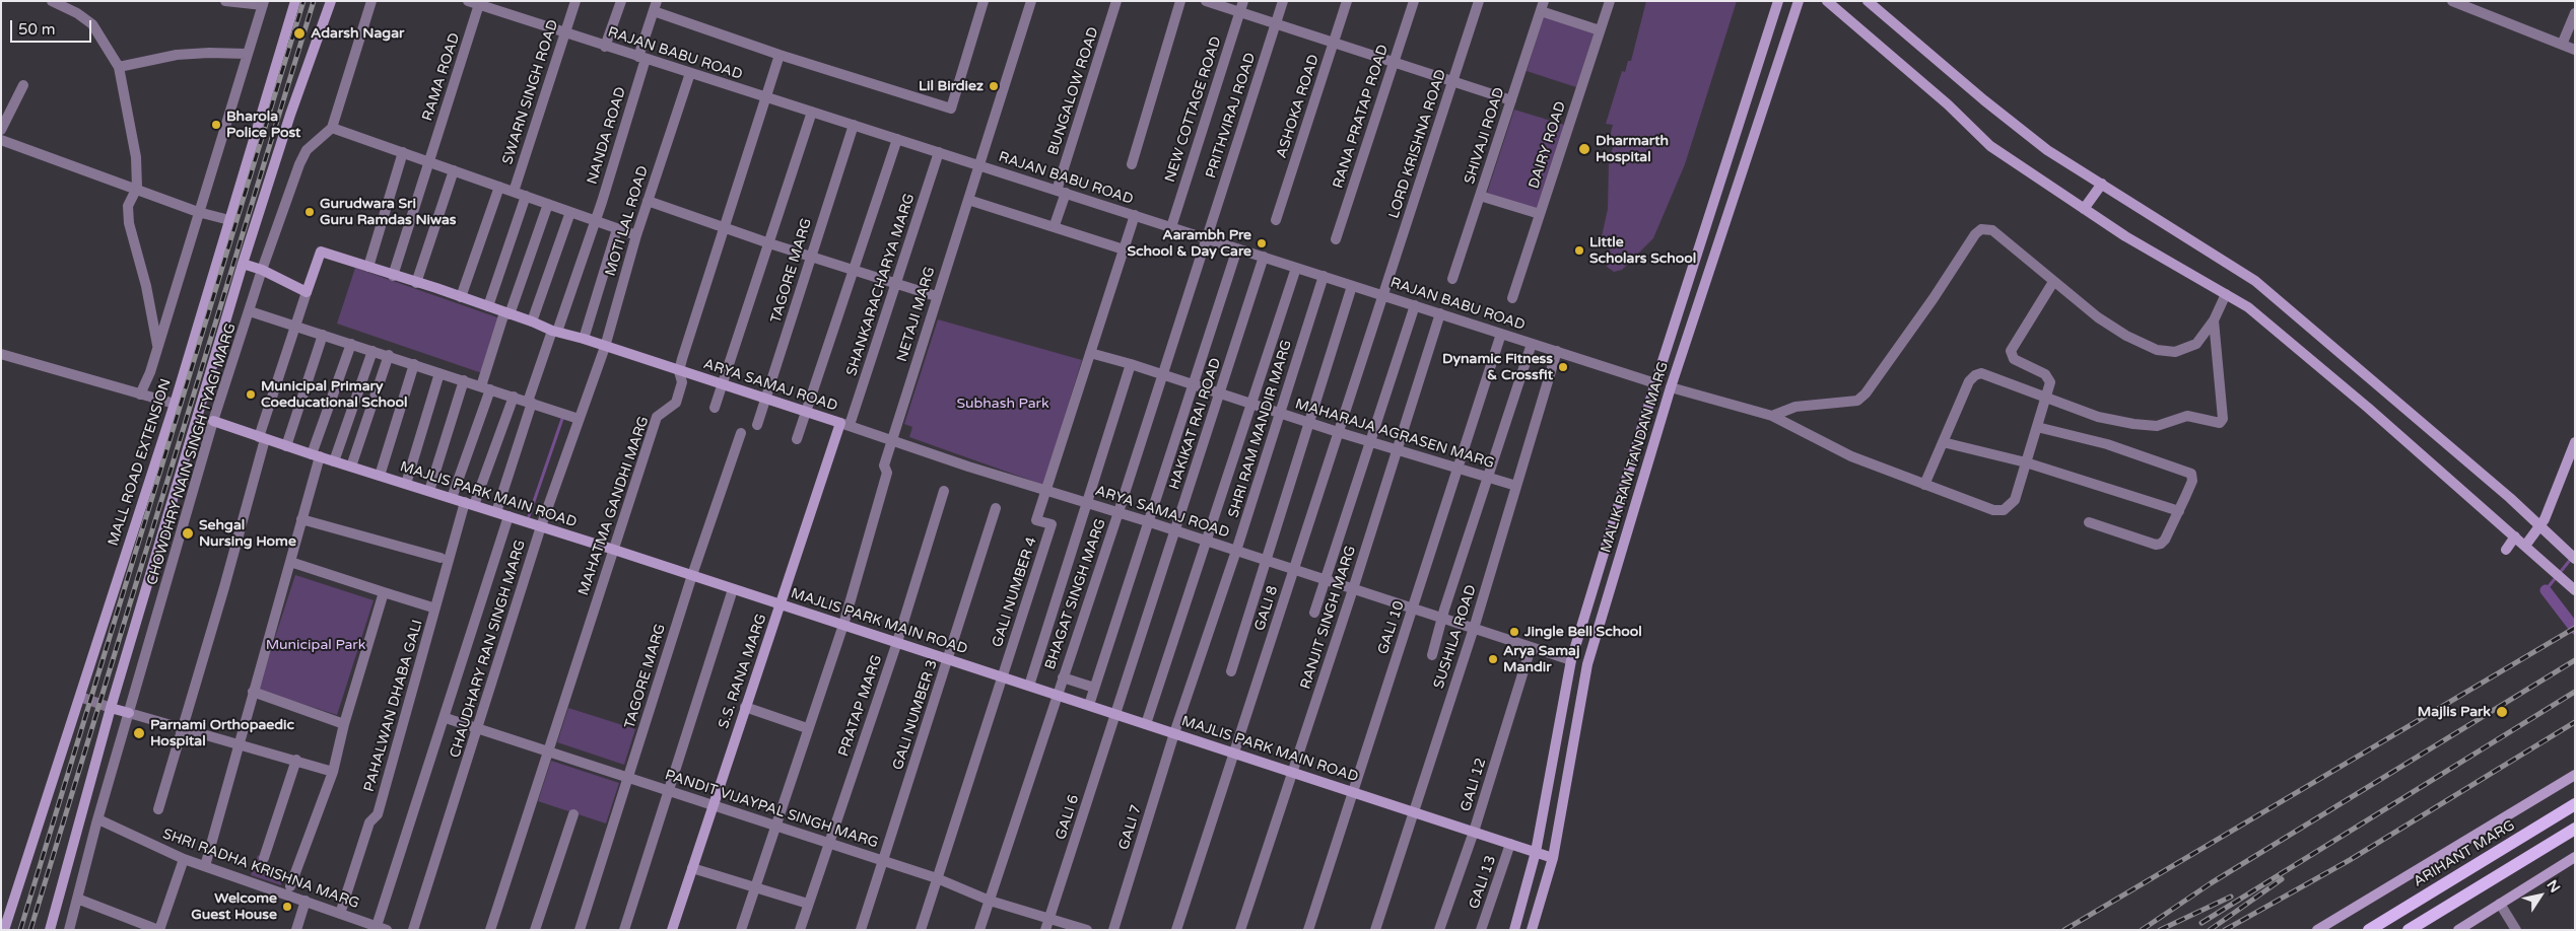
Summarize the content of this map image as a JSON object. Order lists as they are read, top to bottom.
{
  "streets": {
    "main road": ["ARIHANT MARG"],
    "street": [
      "RAJAN BABU ROAD",
      "RAMA ROAD",
      "BUNGALOW ROAD",
      "SWARN SINGH ROAD",
      "ASHOKA ROAD",
      "NEW COTTAGE ROAD",
      "PRITHVIRAJ ROAD",
      "RANA PRATAP ROAD",
      "NANDA ROAD",
      "SHIVAJI ROAD",
      "LORD KRISHNA ROAD",
      "DAIRY ROAD",
      "MOTI LAL ROAD",
      "TAGORE MARG",
      "SHANKARACHARYA MARG",
      "NETAJI MARG",
      "ARYA SAMAJ ROAD",
      "HAKIKAT RAI ROAD",
      "SHRI RAM MANDIR MARG",
      "MAHARAJA AGRASEN MARG",
      "CHOWDHRY NAIN SINGH TYAGI MARG",
      "MALIK RAM TANDAN MARG",
      "MALL ROAD EXTENSION",
      "MAJLIS PARK MAIN ROAD",
      "MAHATMA GANDHI MARG",
      "GALI NUMBER 4",
      "BHAGAT SINGH MARG",
      "GALI 8",
      "RANJIT SINGH MARG",
      "GALI 10",
      "SUSHILA ROAD",
      "CHAUDHARY RAN SINGH MARG",
      "S.S. RANA MARG",
      "PAHALWAN DHABA GALI",
      "PRATAP MARG",
      "GALI NUMBER 3",
      "GALI 12",
      "PANDIT VIJAYPAL SINGH MARG",
      "GALI 6",
      "GALI 7",
      "SHRI RADHA KRISHNA MARG",
      "GALI 13"
    ]
  },
  "crossings": [
    ["RAJAN BABU ROAD", "RAMA ROAD"],
    ["RAJAN BABU ROAD", "BUNGALOW ROAD"],
    ["RAJAN BABU ROAD", "SWARN SINGH ROAD"],
    ["RAJAN BABU ROAD", "NEW COTTAGE ROAD"],
    ["RAJAN BABU ROAD", "PRITHVIRAJ ROAD"],
    ["RAJAN BABU ROAD", "NANDA ROAD"],
    ["RAJAN BABU ROAD", "LORD KRISHNA ROAD"],
    ["RAJAN BABU ROAD", "MOTI LAL ROAD"],
    ["RAJAN BABU ROAD", "TAGORE MARG"],
    ["RAJAN BABU ROAD", "SHANKARACHARYA MARG"],
    ["RAJAN BABU ROAD", "NETAJI MARG"],
    ["RAJAN BABU ROAD", "HAKIKAT RAI ROAD"],
    ["RAJAN BABU ROAD", "SHRI RAM MANDIR MARG"],
    ["RAJAN BABU ROAD", "MALIK RAM TANDAN MARG"],
    ["RAJAN BABU ROAD", "MAHATMA GANDHI MARG"],
    ["RAJAN BABU ROAD", "GALI NUMBER 4"],
    ["RAJAN BABU ROAD", "BHAGAT SINGH MARG"],
    ["RAJAN BABU ROAD", "GALI 8"],
    ["RAJAN BABU ROAD", "RANJIT SINGH MARG"],
    ["RAJAN BABU ROAD", "GALI 10"],
    ["RAJAN BABU ROAD", "SUSHILA ROAD"],
    ["PRITHVIRAJ ROAD", "BHAGAT SINGH MARG"],
    ["NANDA ROAD", "ARYA SAMAJ ROAD"],
    ["NANDA ROAD", "MAJLIS PARK MAIN ROAD"],
    ["LORD KRISHNA ROAD", "GALI 8"],
    ["MOTI LAL ROAD", "ARYA SAMAJ ROAD"],
    ["MOTI LAL ROAD", "CHAUDHARY RAN SINGH MARG"],
    ["TAGORE MARG", "ARYA SAMAJ ROAD"],
    ["TAGORE MARG", "MAJLIS PARK MAIN ROAD"],
    ["TAGORE MARG", "PANDIT VIJAYPAL SINGH MARG"],
    ["SHANKARACHARYA MARG", "ARYA SAMAJ ROAD"],
    ["SHANKARACHARYA MARG", "S.S. RANA MARG"],
    ["NETAJI MARG", "ARYA SAMAJ ROAD"],
    ["NETAJI MARG", "MAJLIS PARK MAIN ROAD"],
    ["NETAJI MARG", "PANDIT VIJAYPAL SINGH MARG"],
    ["ARYA SAMAJ ROAD", "HAKIKAT RAI ROAD"],
    ["ARYA SAMAJ ROAD", "SHRI RAM MANDIR MARG"],
    ["ARYA SAMAJ ROAD", "MALIK RAM TANDAN MARG"],
    ["ARYA SAMAJ ROAD", "MAJLIS PARK MAIN ROAD"],
    ["ARYA SAMAJ ROAD", "MAHATMA GANDHI MARG"],
    ["ARYA SAMAJ ROAD", "GALI NUMBER 4"],
    ["ARYA SAMAJ ROAD", "BHAGAT SINGH MARG"],
    ["ARYA SAMAJ ROAD", "GALI 8"],
    ["ARYA SAMAJ ROAD", "RANJIT SINGH MARG"],
    ["ARYA SAMAJ ROAD", "GALI 10"],
    ["ARYA SAMAJ ROAD", "SUSHILA ROAD"],
    ["ARYA SAMAJ ROAD", "S.S. RANA MARG"],
    ["ARYA SAMAJ ROAD", "GALI 12"],
    ["HAKIKAT RAI ROAD", "MAHARAJA AGRASEN MARG"],
    ["HAKIKAT RAI ROAD", "MAJLIS PARK MAIN ROAD"],
    ["HAKIKAT RAI ROAD", "GALI 6"],
    ["SHRI RAM MANDIR MARG", "MAHARAJA AGRASEN MARG"],
    ["SHRI RAM MANDIR MARG", "MAJLIS PARK MAIN ROAD"],
    ["SHRI RAM MANDIR MARG", "GALI 7"],
    ["MAHARAJA AGRASEN MARG", "GALI NUMBER 4"],
    ["MAHARAJA AGRASEN MARG", "BHAGAT SINGH MARG"],
    ["MAHARAJA AGRASEN MARG", "GALI 8"],
    ["MAHARAJA AGRASEN MARG", "RANJIT SINGH MARG"],
    ["MAHARAJA AGRASEN MARG", "GALI 10"],
    ["MAHARAJA AGRASEN MARG", "SUSHILA ROAD"],
    ["CHOWDHRY NAIN SINGH TYAGI MARG", "MAJLIS PARK MAIN ROAD"],
    ["CHOWDHRY NAIN SINGH TYAGI MARG", "SHRI RADHA KRISHNA MARG"],
    ["MALIK RAM TANDAN MARG", "MAJLIS PARK MAIN ROAD"],
    ["MAJLIS PARK MAIN ROAD", "MAHATMA GANDHI MARG"],
    ["MAJLIS PARK MAIN ROAD", "GALI NUMBER 4"],
    ["MAJLIS PARK MAIN ROAD", "BHAGAT SINGH MARG"],
    ["MAJLIS PARK MAIN ROAD", "GALI 8"],
    ["MAJLIS PARK MAIN ROAD", "RANJIT SINGH MARG"],
    ["MAJLIS PARK MAIN ROAD", "GALI 10"],
    ["MAJLIS PARK MAIN ROAD", "SUSHILA ROAD"],
    ["MAJLIS PARK MAIN ROAD", "CHAUDHARY RAN SINGH MARG"],
    ["MAJLIS PARK MAIN ROAD", "S.S. RANA MARG"],
    ["MAJLIS PARK MAIN ROAD", "PAHALWAN DHABA GALI"],
    ["MAJLIS PARK MAIN ROAD", "PRATAP MARG"],
    ["MAJLIS PARK MAIN ROAD", "GALI NUMBER 3"],
    ["MAJLIS PARK MAIN ROAD", "GALI 12"],
    ["MAJLIS PARK MAIN ROAD", "GALI 6"],
    ["MAJLIS PARK MAIN ROAD", "GALI 7"],
    ["MAJLIS PARK MAIN ROAD", "GALI 13"],
    ["MAHATMA GANDHI MARG", "PANDIT VIJAYPAL SINGH MARG"],
    ["GALI NUMBER 4", "PANDIT VIJAYPAL SINGH MARG"],
    ["BHAGAT SINGH MARG", "PANDIT VIJAYPAL SINGH MARG"],
    ["CHAUDHARY RAN SINGH MARG", "PANDIT VIJAYPAL SINGH MARG"],
    ["S.S. RANA MARG", "PANDIT VIJAYPAL SINGH MARG"],
    ["PAHALWAN DHABA GALI", "SHRI RADHA KRISHNA MARG"],
    ["PRATAP MARG", "PANDIT VIJAYPAL SINGH MARG"],
    ["GALI NUMBER 3", "PANDIT VIJAYPAL SINGH MARG"],
    ["PANDIT VIJAYPAL SINGH MARG", "GALI 6"]
  ],
  "parks": ["Subhash Park", "Municipal Park"],
  "places": [
    "Adarsh Nagar",
    "Lil Birdiez",
    "Bharola Police Post",
    "Dharmarth Hospital",
    "Gurudwara Sri Guru Ramdas Niwas",
    "Aarambh Pre School & Day Care",
    "Little Scholars School",
    "Dynamic Fitness & Crossfit",
    "Municipal Primary Coeducational School",
    "Sehgal Nursing Home",
    "Jingle Bell School",
    "Arya Samaj Mandir",
    "Majlis Park",
    "Parnami Orthopaedic Hospital",
    "Welcome Guest House"
  ],
  "scale_bar": "50 m",
  "north": "top right"
}
